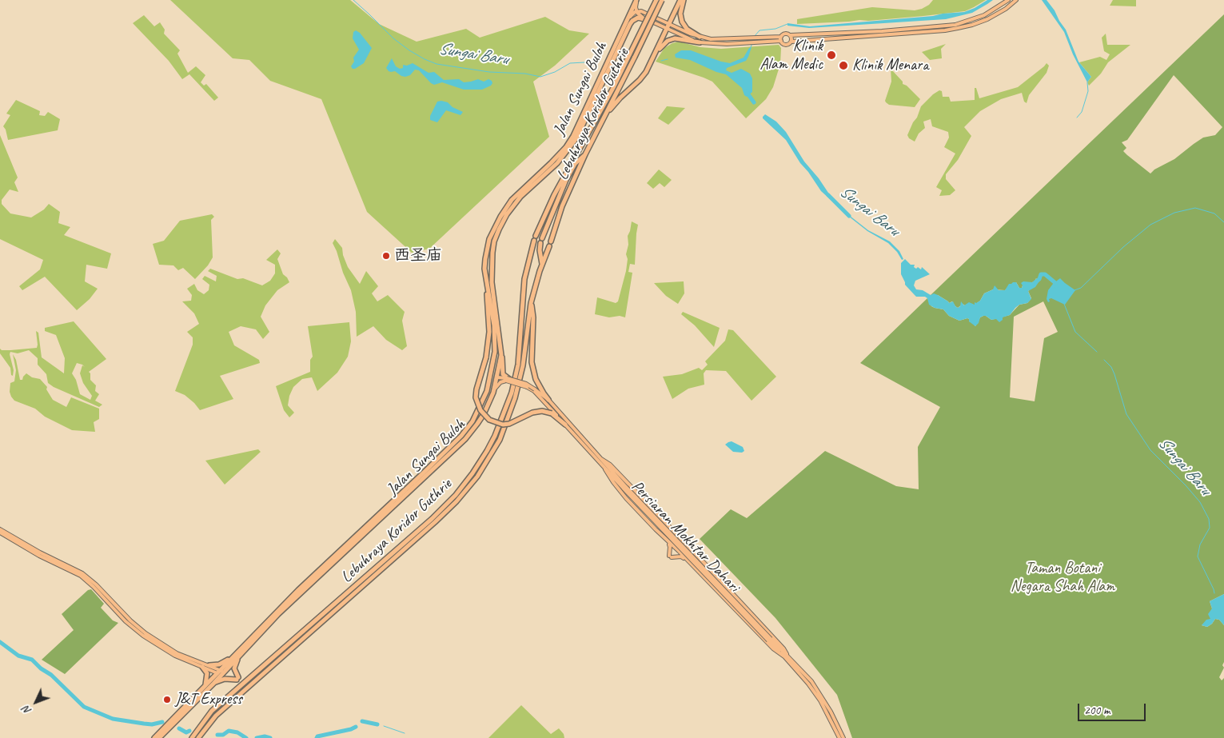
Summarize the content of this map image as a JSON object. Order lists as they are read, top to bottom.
{
  "streets": {
    "highway": ["Jalan Sungai Buloh", "Lebuhraya Koridor Guthrie"],
    "main road": ["Persiaran Mokhtar Dahari"]
  },
  "crossings": [
    ["Jalan Sungai Buloh", "Persiaran Mokhtar Dahari"]
  ],
  "water": ["Sungai Baru"],
  "parks": ["Taman Botani Negara Shah Alam"],
  "places": [
    "Klinik Alam Medic",
    "Klinik Menara",
    "西圣庙",
    "J&T Express"
  ],
  "scale_bar": "200 m",
  "north": "bottom left"
}
